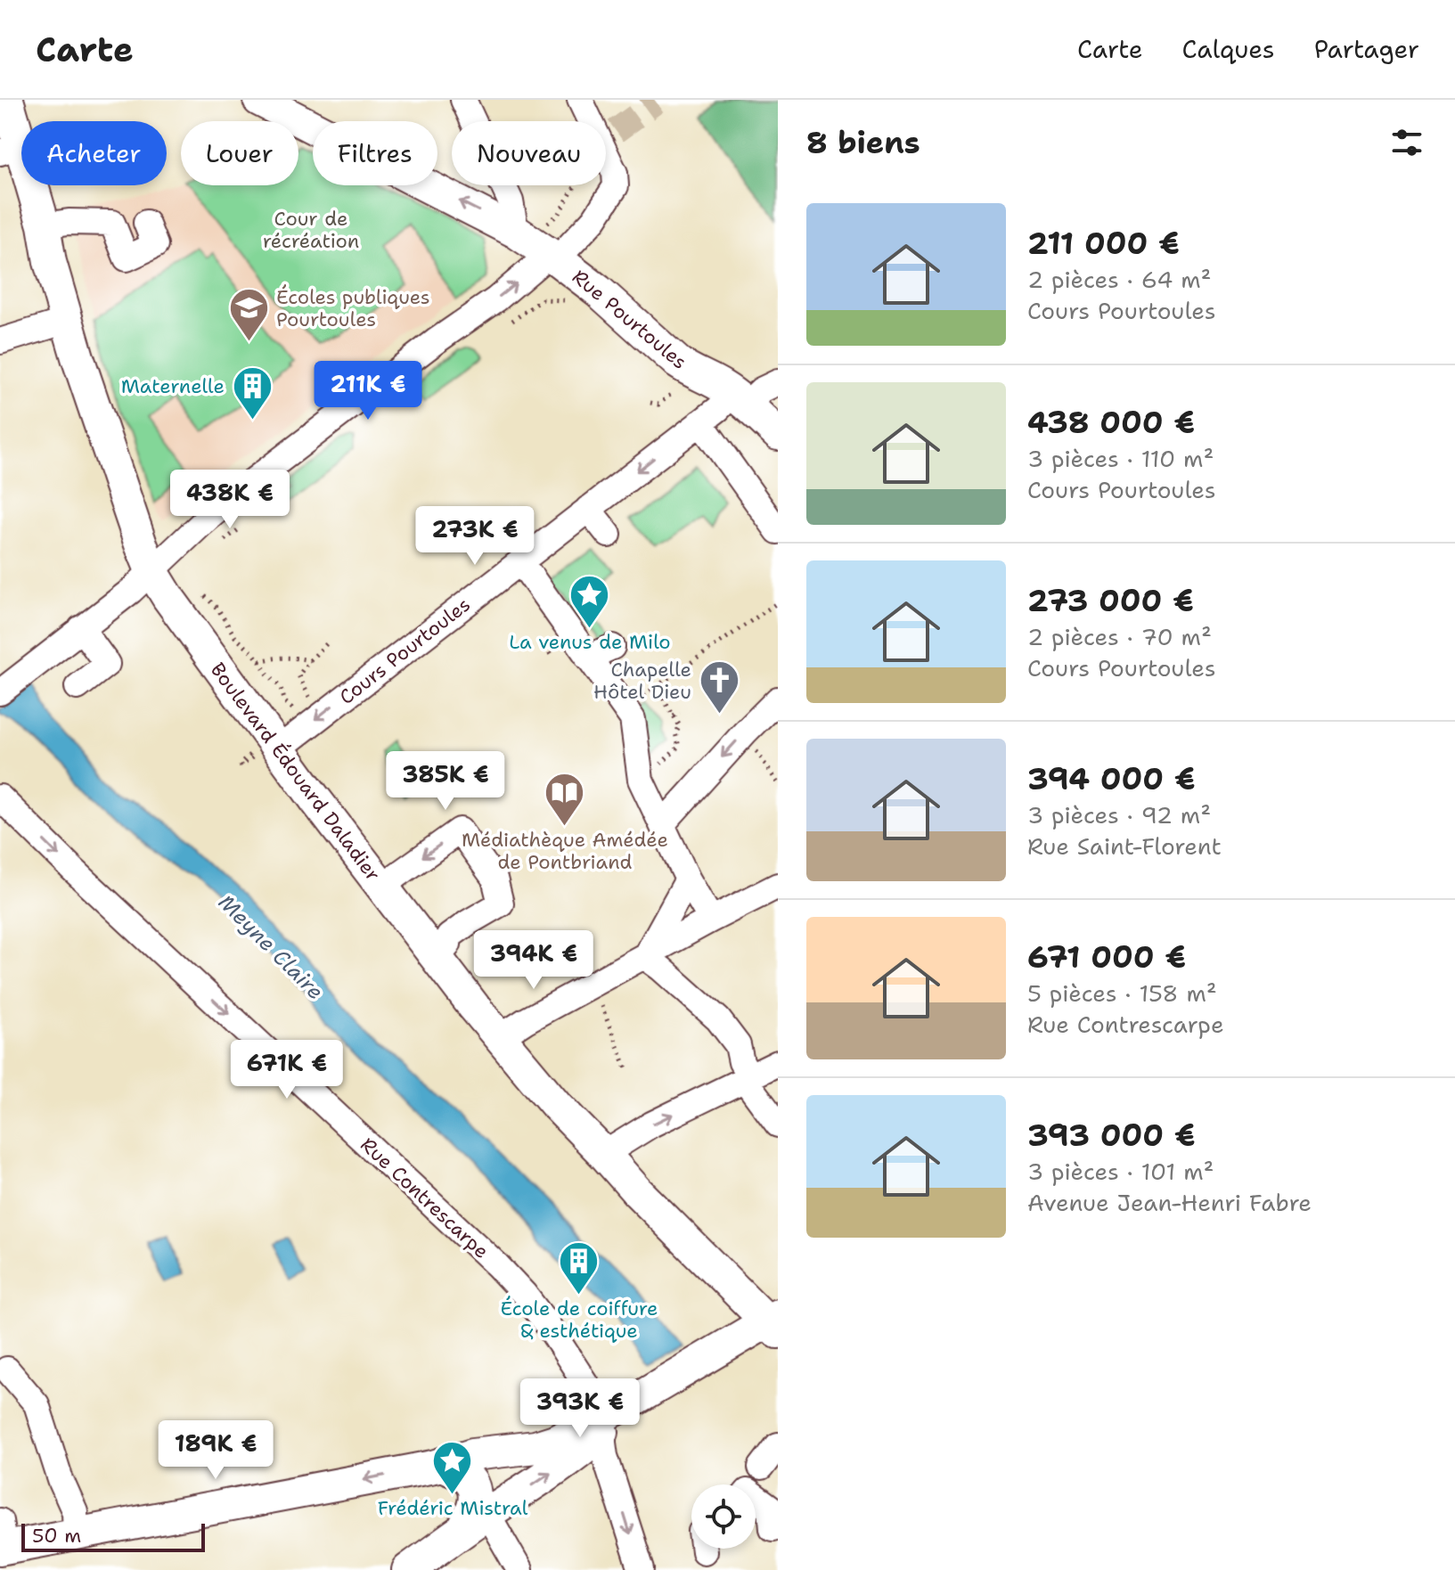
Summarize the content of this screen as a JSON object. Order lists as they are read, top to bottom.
{
  "streets": {
    "main road": ["Rue Pourtoules", "Boulevard Édouard Daladier"],
    "street": ["Cours Pourtoules", "Rue Contrescarpe"]
  },
  "crossings": [
    ["Rue Pourtoules", "Cours Pourtoules"],
    ["Cours Pourtoules", "Boulevard Édouard Daladier"]
  ],
  "one_way": ["Rue Pourtoules", "Rue Contrescarpe"],
  "water": ["Meyne Claire"],
  "parks": ["Cour de récréation"],
  "places": {
    "school or university": ["Écoles publiques Pourtoules"],
    "building": ["Maternelle", "École de coiffure & esthétique"],
    "place": ["La venus de Milo", "Frédéric Mistral"],
    "church": ["Chapelle Hôtel Dieu"],
    "library": ["Médiathèque Amédée de Pontbriand"]
  },
  "scale_bar": "50 m",
  "page": {
    "header": "Carte",
    "nav": ["Carte", "Calques", "Partager"],
    "heading": "8 biens",
    "chip": [
      "Acheter",
      "Louer",
      "Filtres",
      "Nouveau"
    ],
    "list": [
      {
        "name": "211 000 €",
        "note": "2 pièces · 64 m² · Cours Pourtoules"
      },
      {
        "name": "438 000 €",
        "note": "3 pièces · 110 m² · Cours Pourtoules"
      },
      {
        "name": "273 000 €",
        "note": "2 pièces · 70 m² · Cours Pourtoules"
      },
      {
        "name": "394 000 €",
        "note": "3 pièces · 92 m² · Rue Saint-Florent"
      },
      {
        "name": "671 000 €",
        "note": "5 pièces · 158 m² · Rue Contrescarpe"
      },
      {
        "name": "393 000 €",
        "note": "3 pièces · 101 m² · Avenue Jean-Henri Fabre"
      }
    ],
    "price": [
      "211K €",
      "438K €",
      "273K €",
      "385K €",
      "394K €",
      "671K €",
      "393K €",
      "189K €"
    ],
    "scale": "50 m"
  }
}
